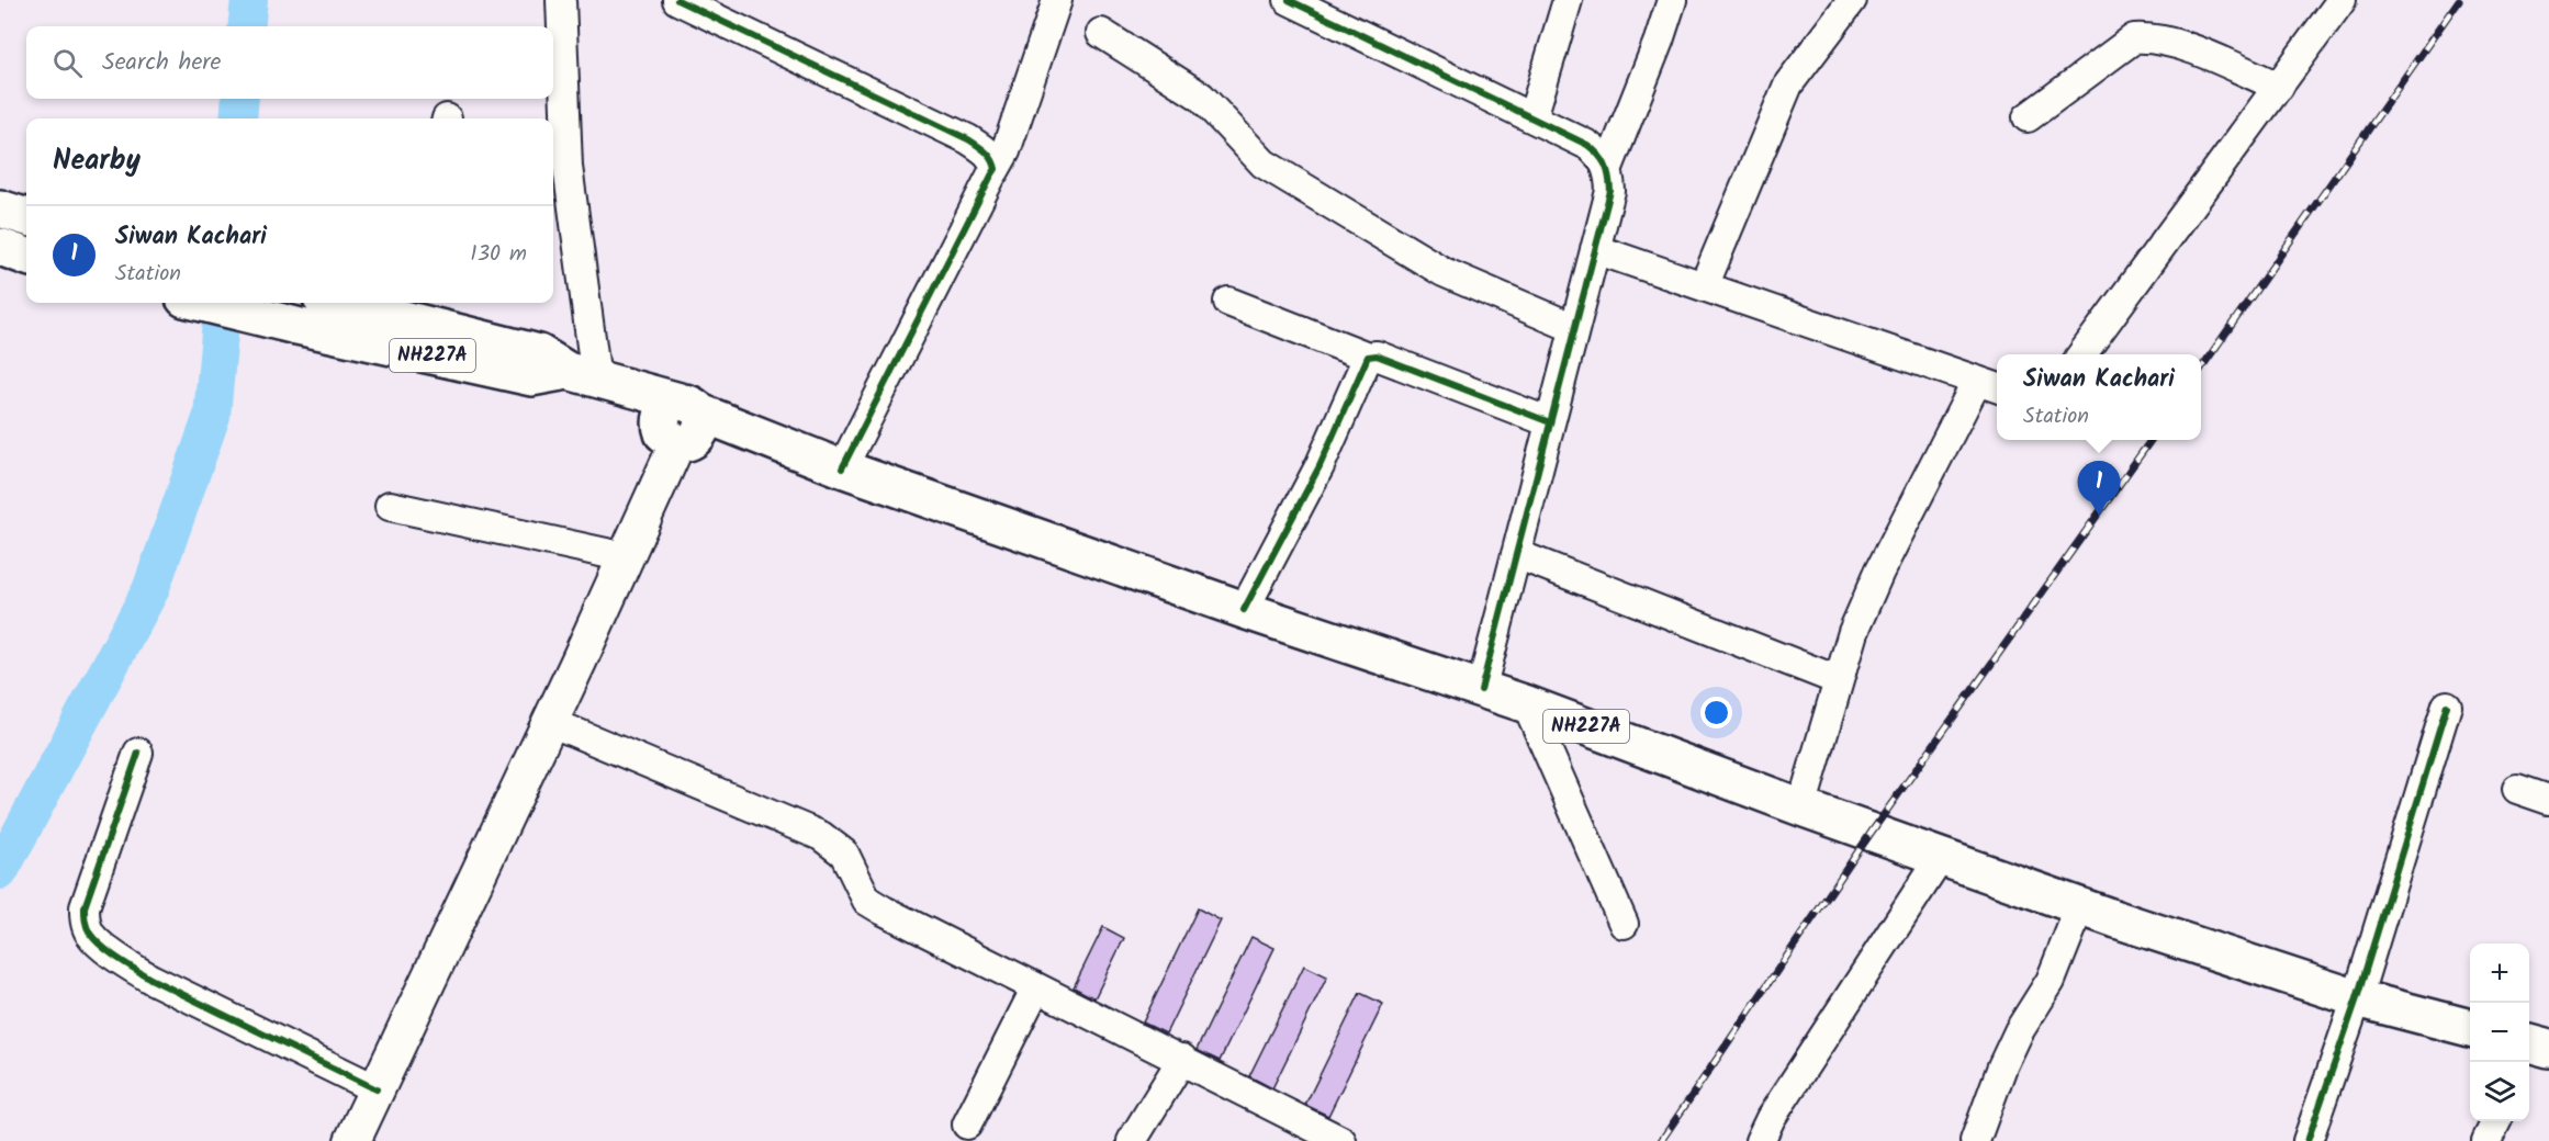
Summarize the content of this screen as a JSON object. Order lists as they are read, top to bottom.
{
  "streets": {
    "highway": ["NH227A"]
  },
  "page": {
    "search": "Search here",
    "heading": "Nearby",
    "list": [
      {
        "mark": "1",
        "name": "Siwan Kachari",
        "note": "Station",
        "value": "130 m"
      }
    ],
    "popup": ["Siwan Kachari", "Station"],
    "pins": "1",
    "map_buttons": ["+", "−"]
  }
}
